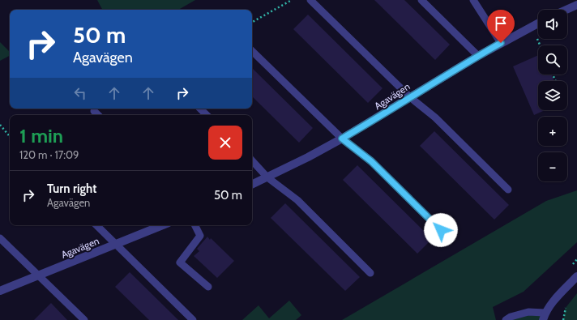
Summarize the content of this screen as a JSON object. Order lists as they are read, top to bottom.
{
  "streets": {
    "street": ["Agavägen"]
  },
  "page": {
    "map_buttons": ["+", "−"],
    "turn": ["50 m", "Agavägen"],
    "heading": ["1 min", "120 m · 17:09"],
    "list": [
      {
        "name": "Turn right",
        "note": "Agavägen",
        "value": "50 m"
      }
    ]
  }
}
